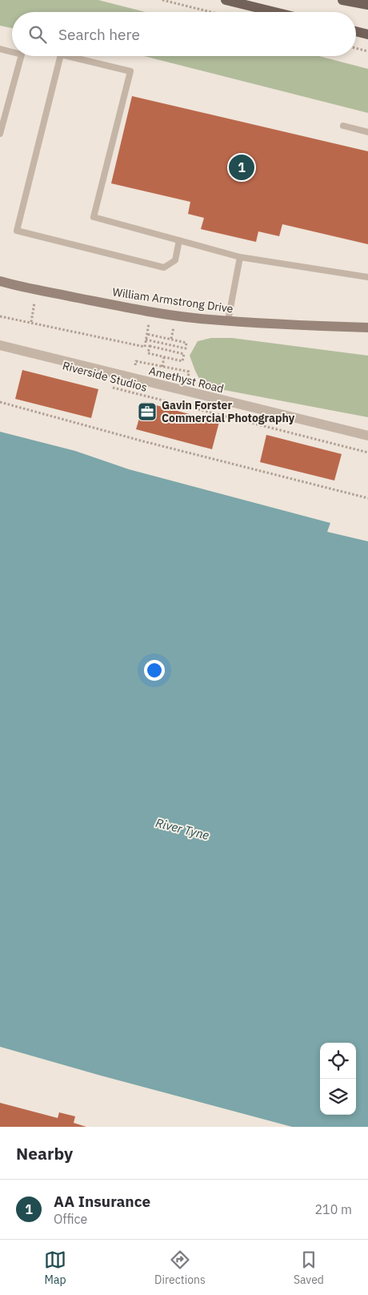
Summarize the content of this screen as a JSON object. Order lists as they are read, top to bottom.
{
  "streets": {
    "street": ["William Armstrong Drive", "Amethyst Road"],
    "path": ["Riverside Studios"]
  },
  "water": ["River Tyne"],
  "places": {
    "office": ["Gavin Forster Commercial Photography"]
  },
  "page": {
    "search": "Search here",
    "pins": "1",
    "heading": "Nearby",
    "list": [
      {
        "mark": "1",
        "name": "AA Insurance",
        "note": "Office",
        "value": "210 m"
      }
    ],
    "nav": ["Map", "Directions", "Saved"]
  }
}
